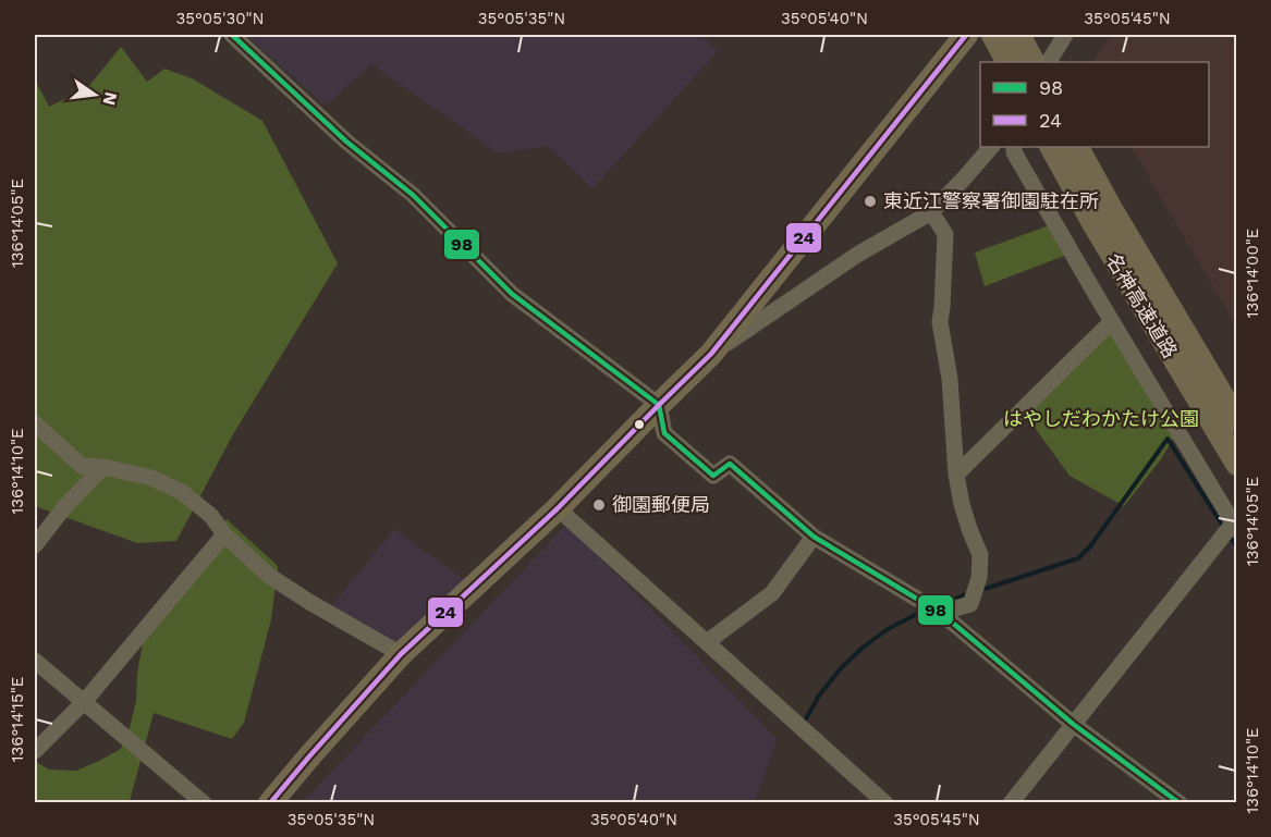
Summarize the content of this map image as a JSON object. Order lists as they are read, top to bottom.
{
  "streets": {
    "highway": ["名神高速道路"]
  },
  "parks": ["はやしだわかたけ公園"],
  "places": ["東近江警察署御園駐在所", "御園郵便局"],
  "lines": ["transit line 98", "transit line 24"],
  "legend": ["98", "24"],
  "north": "right",
  "coordinates": [
    "35°05'30\"N",
    "35°05'35\"N",
    "35°05'40\"N",
    "35°05'45\"N",
    "136°14'05\"E",
    "136°14'00\"E",
    "136°14'10\"E",
    "136°14'15\"E"
  ]
}
